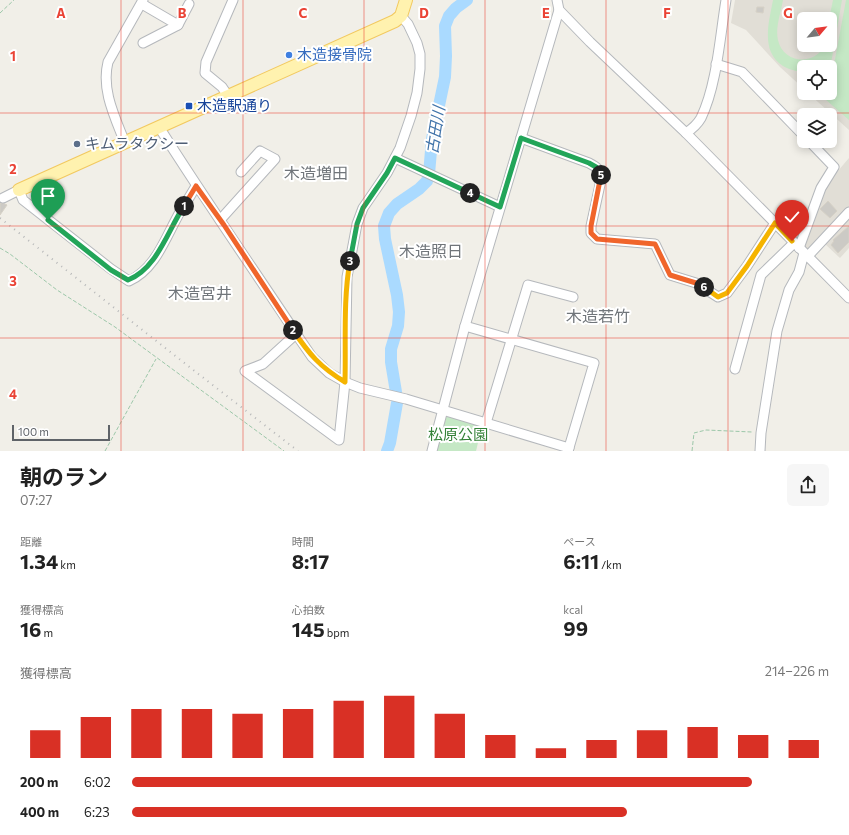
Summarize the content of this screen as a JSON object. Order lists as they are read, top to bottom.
{
  "districts": [
    "木造増田",
    "木造照日",
    "木造宮井",
    "木造若竹"
  ],
  "water": ["古田川"],
  "parks": ["松原公園"],
  "places": {
    "other": ["木造接骨院", "キムラタクシー"],
    "transit": ["木造駅通り"]
  },
  "scale_bar": "100 m",
  "north": "top right",
  "page": {
    "pins": [
      "5",
      "4",
      "1",
      "3",
      "6",
      "2"
    ],
    "scale": "100 m",
    "heading": ["朝のラン", "07:27"],
    "stats": [
      ["距離", "1.34 km"],
      ["時間", "8:17"],
      ["ペース", "6:11 /km"],
      ["獲得標高", "16 m"],
      ["心拍数", "145 bpm"],
      ["kcal", "99"]
    ],
    "chart": ["獲得標高", "214–226 m"],
    "list": [
      {
        "name": "200 m",
        "note": "6:02"
      },
      {
        "name": "400 m",
        "note": "6:23"
      }
    ]
  },
  "grid": {
    "columns": [
      "A",
      "B",
      "C",
      "D",
      "E",
      "F",
      "G"
    ],
    "rows": [
      "1",
      "2",
      "3",
      "4"
    ]
  }
}
